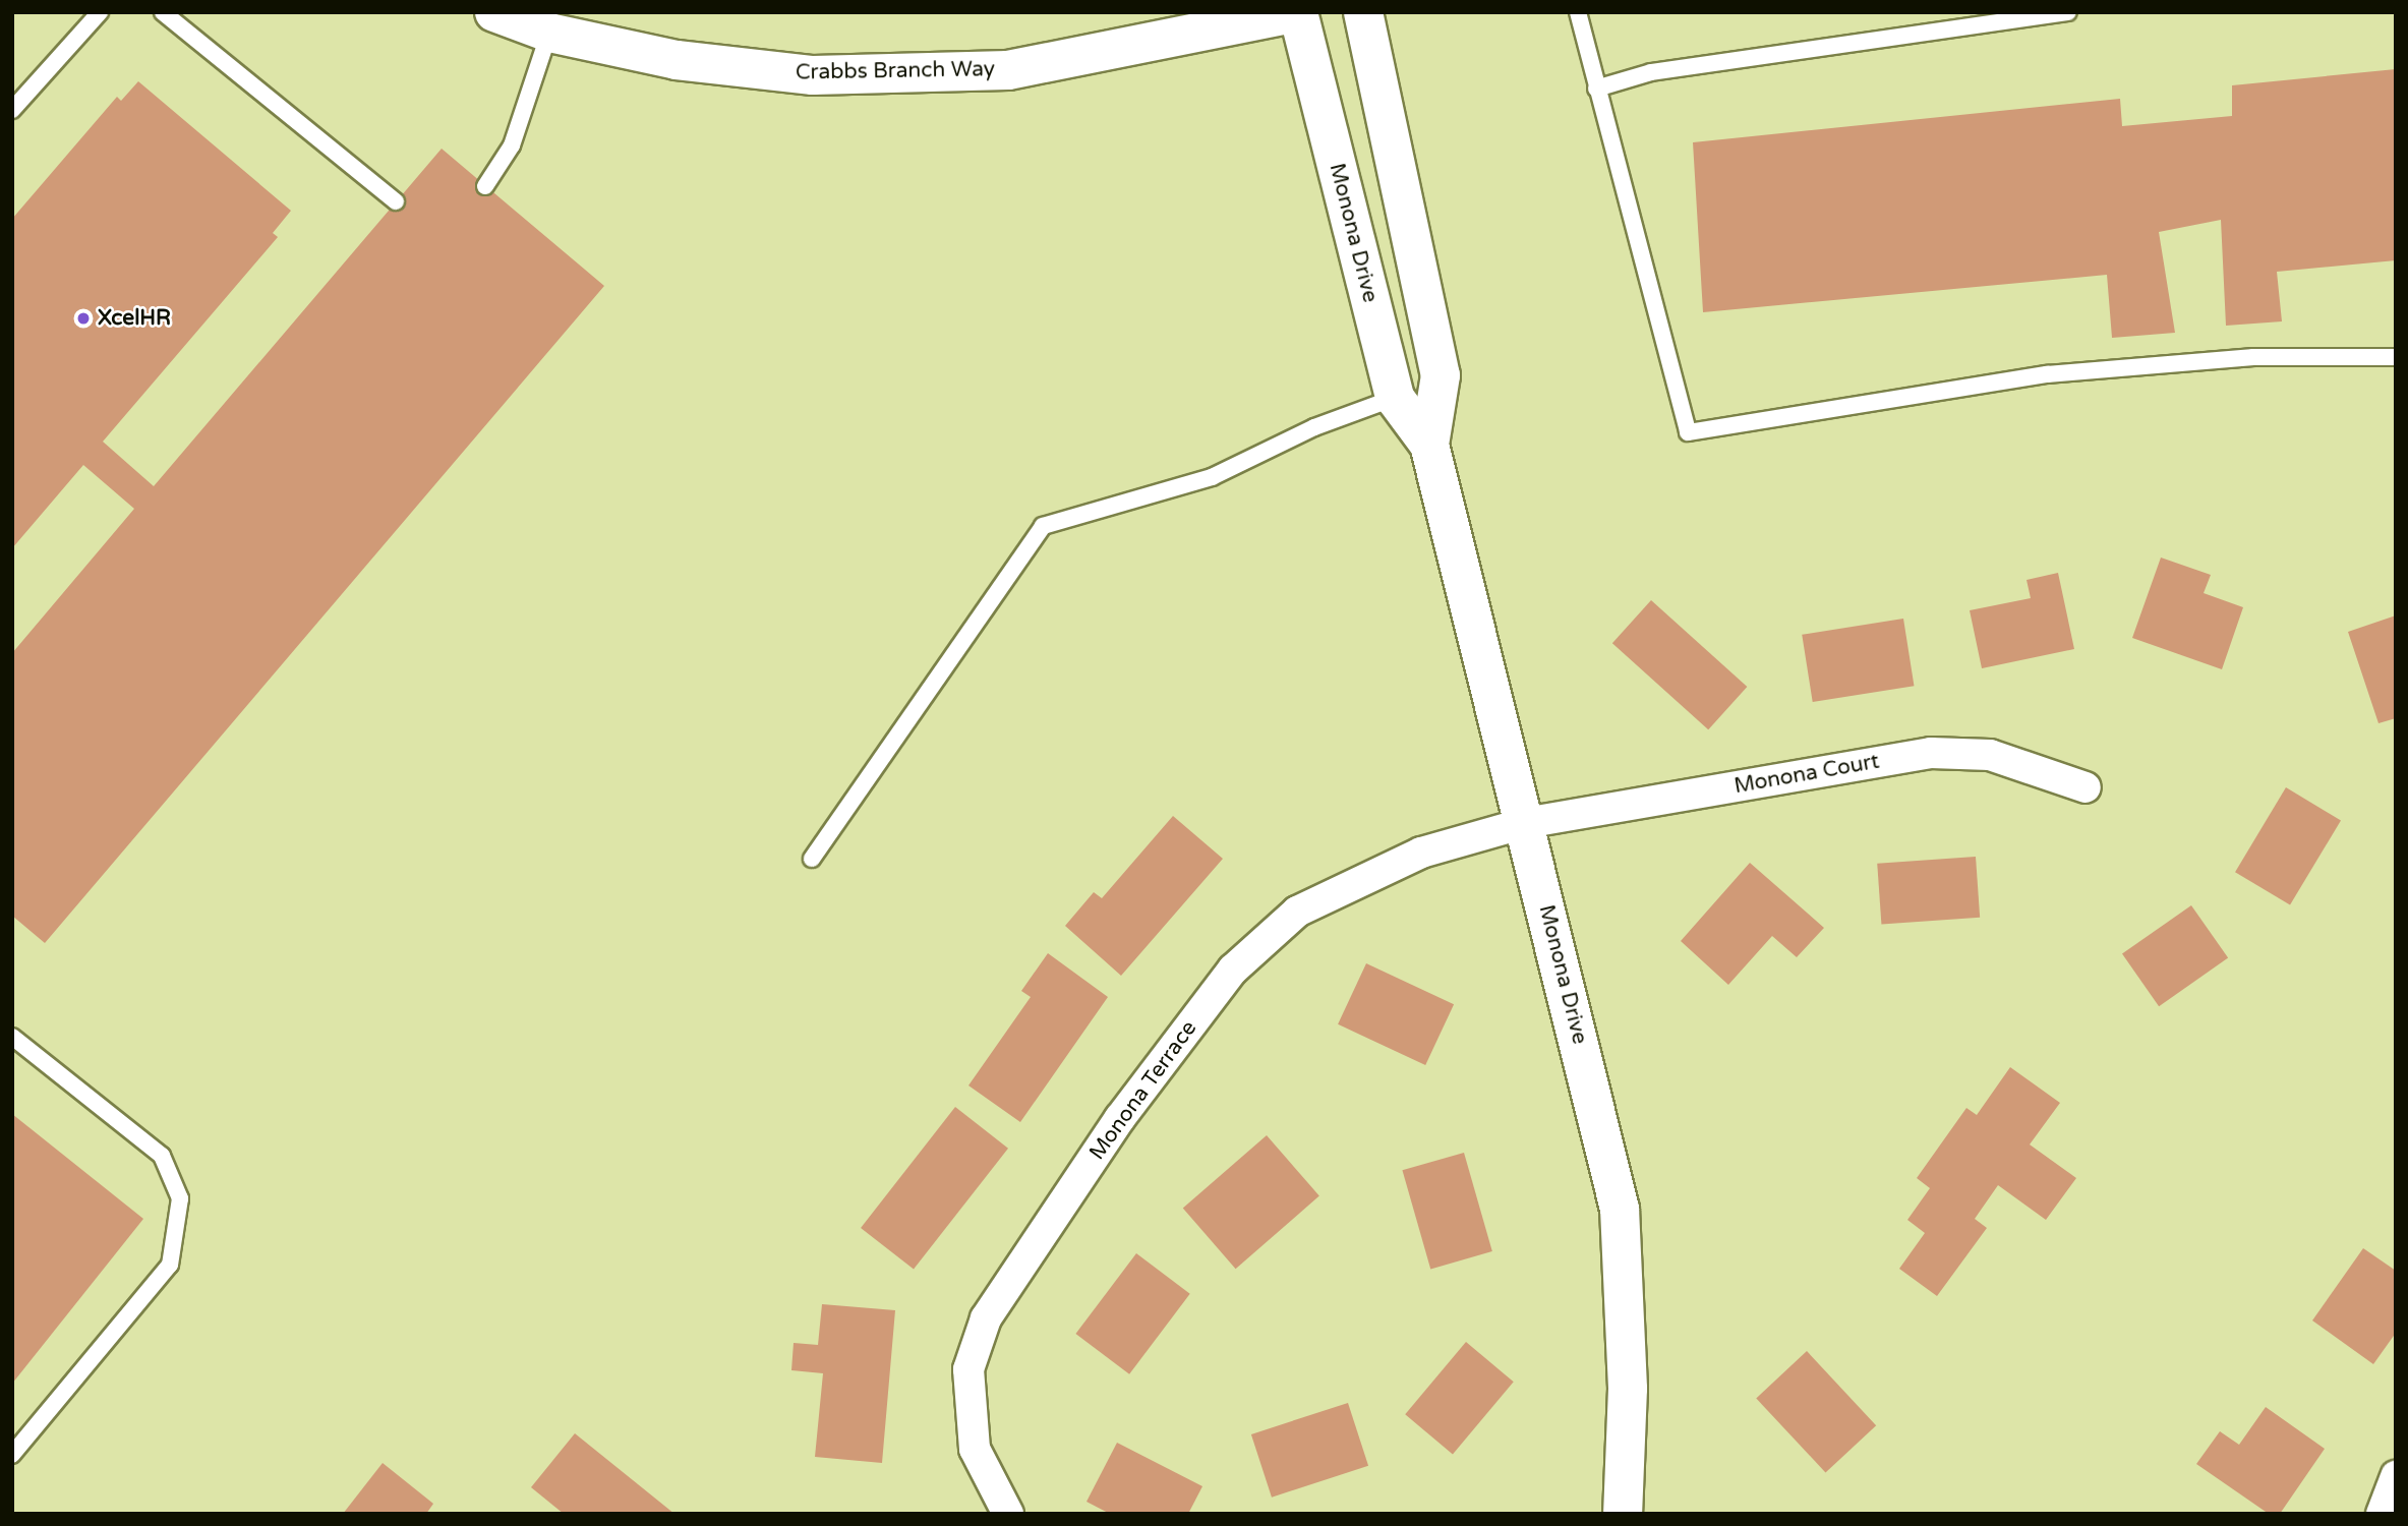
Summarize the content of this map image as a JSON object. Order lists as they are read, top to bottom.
{
  "streets": {
    "street": [
      "Crabbs Branch Way",
      "Monona Drive",
      "Monona Court",
      "Monona Terrace"
    ]
  },
  "crossings": [
    ["Crabbs Branch Way", "Monona Drive"],
    ["Monona Drive", "Monona Court"],
    ["Monona Drive", "Monona Terrace"],
    ["Monona Court", "Monona Terrace"]
  ],
  "places": ["XcelHR"]
}
